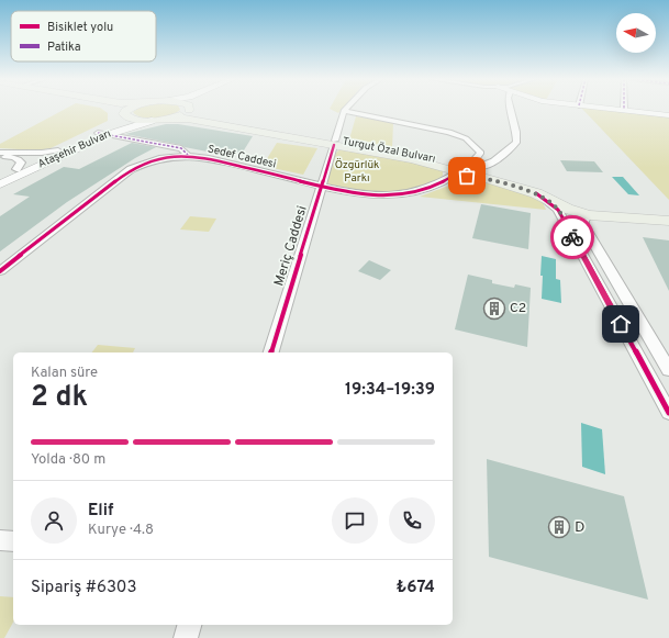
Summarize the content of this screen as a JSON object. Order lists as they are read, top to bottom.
{
  "streets": {
    "main road": ["Turgut Özal Bulvarı"],
    "street": ["Ataşehir Bulvarı", "Sedef Caddesi", "Meriç Caddesi"]
  },
  "crossings": [
    ["Ataşehir Bulvarı", "Turgut Özal Bulvarı"],
    ["Turgut Özal Bulvarı", "Sedef Caddesi"],
    ["Turgut Özal Bulvarı", "Meriç Caddesi"],
    ["Sedef Caddesi", "Meriç Caddesi"]
  ],
  "parks": ["Özgürlük Parkı"],
  "places": {
    "building": ["C2", "D"]
  },
  "legend": ["Bisiklet yolu", "Patika"],
  "north": "left",
  "page": {
    "heading": ["2 dk", "Kalan süre", "19:34–19:39"],
    "panel": [
      "Elif",
      "Kurye · 4.8",
      "Sipariş #6303",
      "₺674"
    ],
    "bar": "Yolda · 80 m"
  }
}
